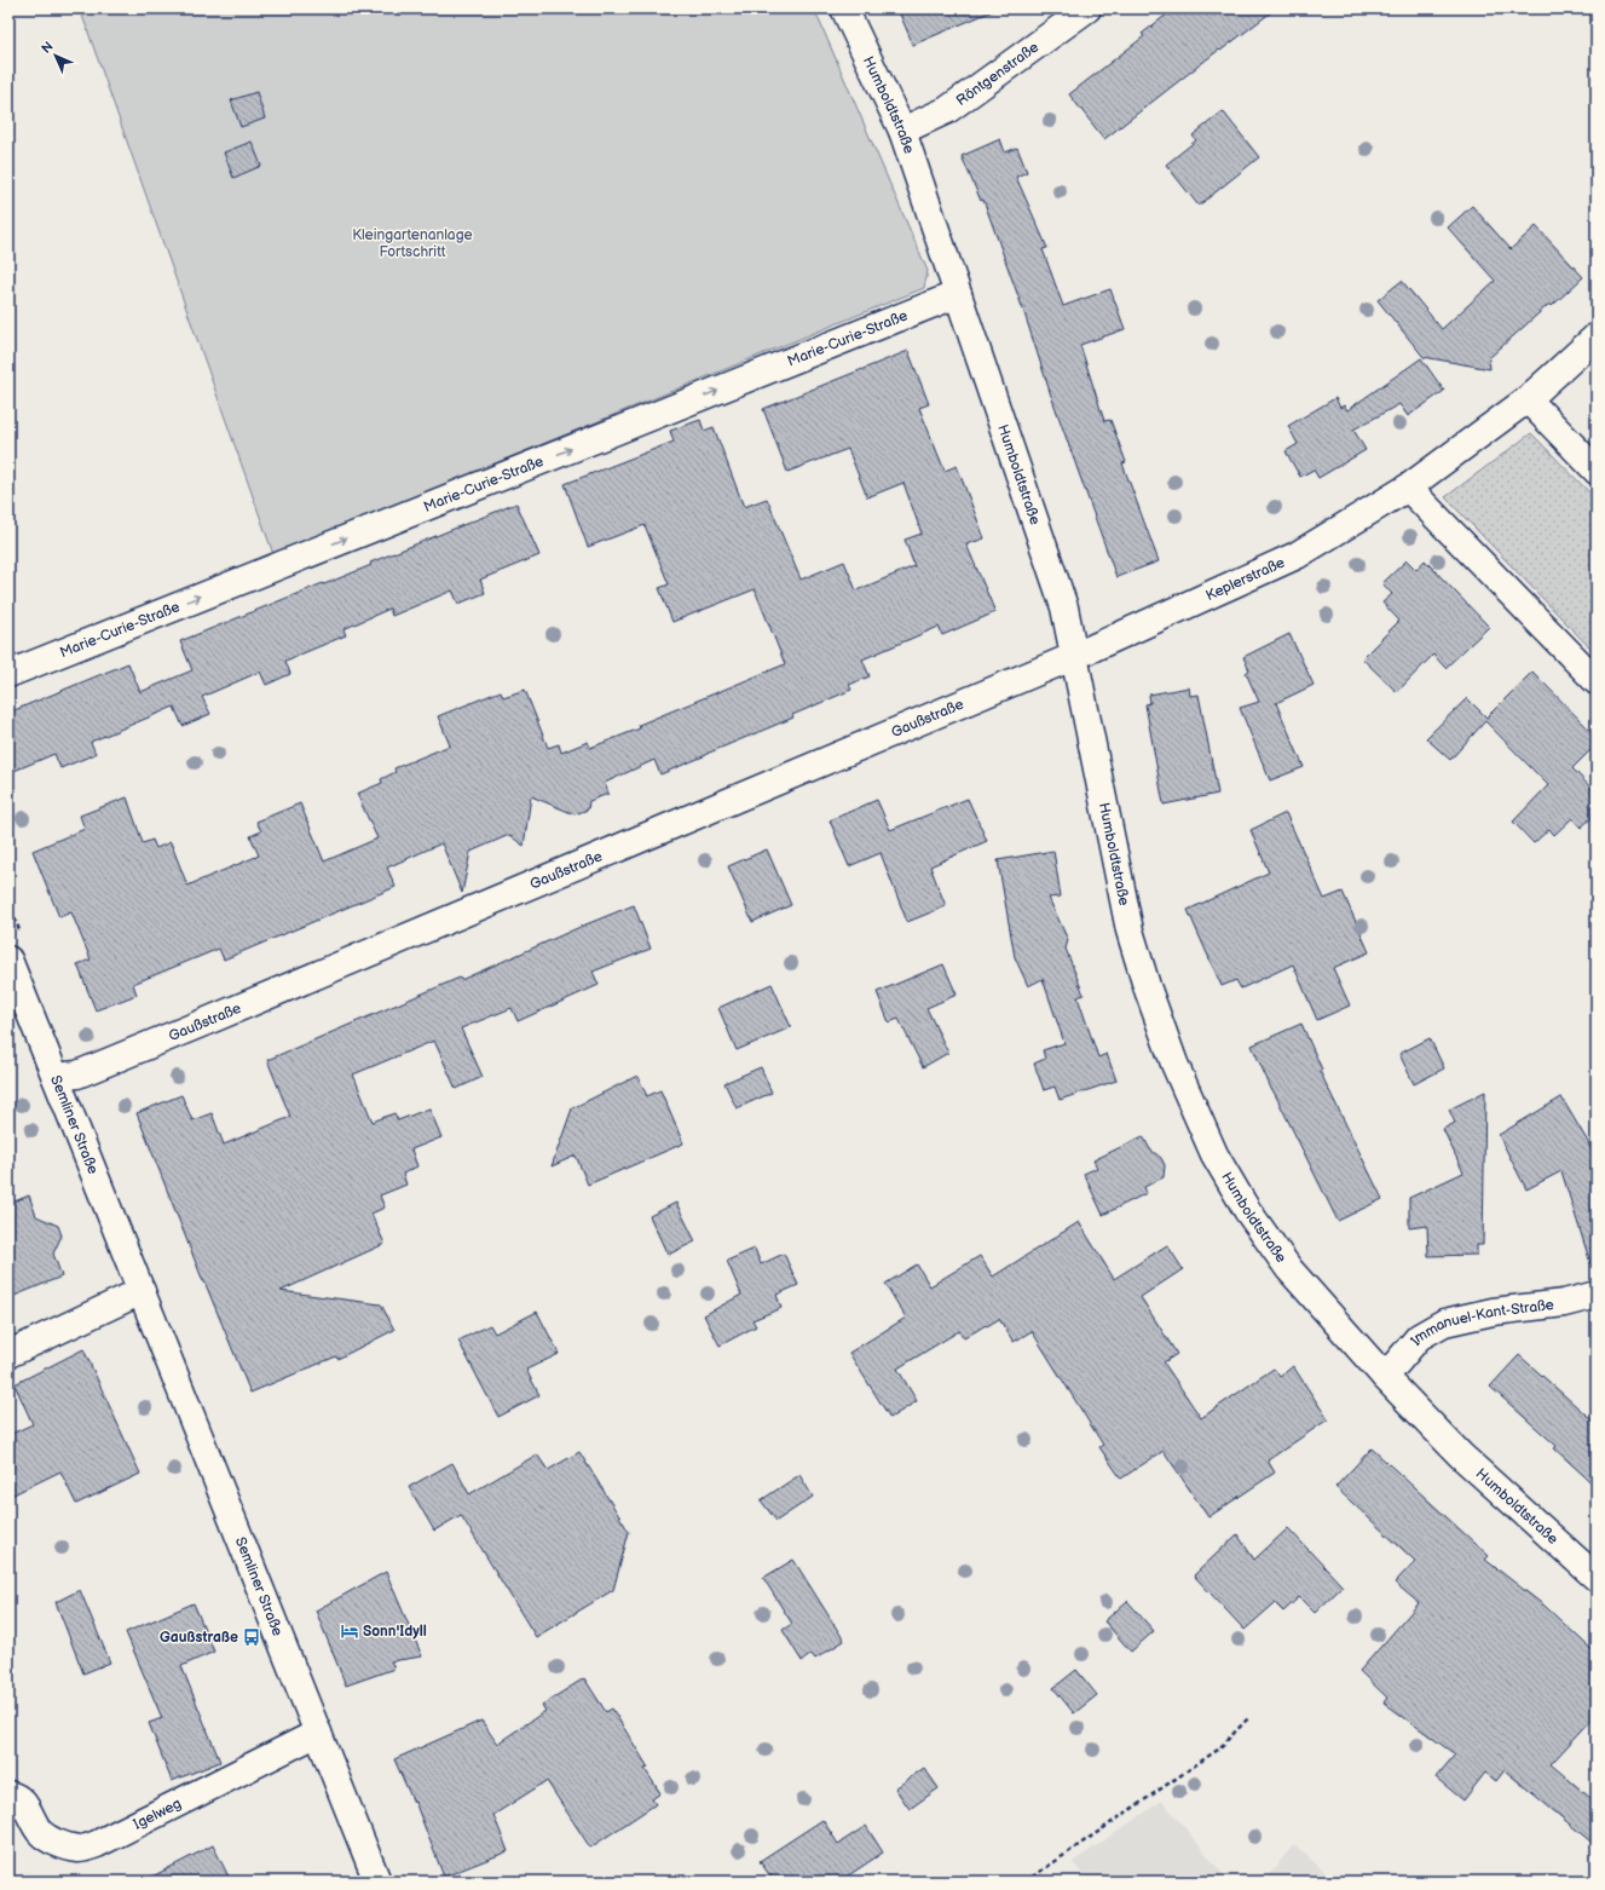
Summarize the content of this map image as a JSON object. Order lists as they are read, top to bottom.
{
  "streets": {
    "street": [
      "Röntgenstraße",
      "Humboldtstraße",
      "Marie-Curie-Straße",
      "Keplerstraße",
      "Gaußstraße",
      "Semliner Straße",
      "Immanuel-Kant-Straße",
      "Igelweg"
    ]
  },
  "crossings": [
    ["Röntgenstraße", "Humboldtstraße"],
    ["Humboldtstraße", "Marie-Curie-Straße"],
    ["Humboldtstraße", "Keplerstraße"],
    ["Humboldtstraße", "Gaußstraße"],
    ["Humboldtstraße", "Immanuel-Kant-Straße"],
    ["Keplerstraße", "Gaußstraße"],
    ["Gaußstraße", "Semliner Straße"],
    ["Semliner Straße", "Igelweg"]
  ],
  "one_way": ["Marie-Curie-Straße"],
  "parks": ["Kleingartenanlage Fortschritt"],
  "places": {
    "hotel": ["Sonn'Idyll"],
    "bus stop": ["Gaußstraße"]
  },
  "north": "top left"
}
